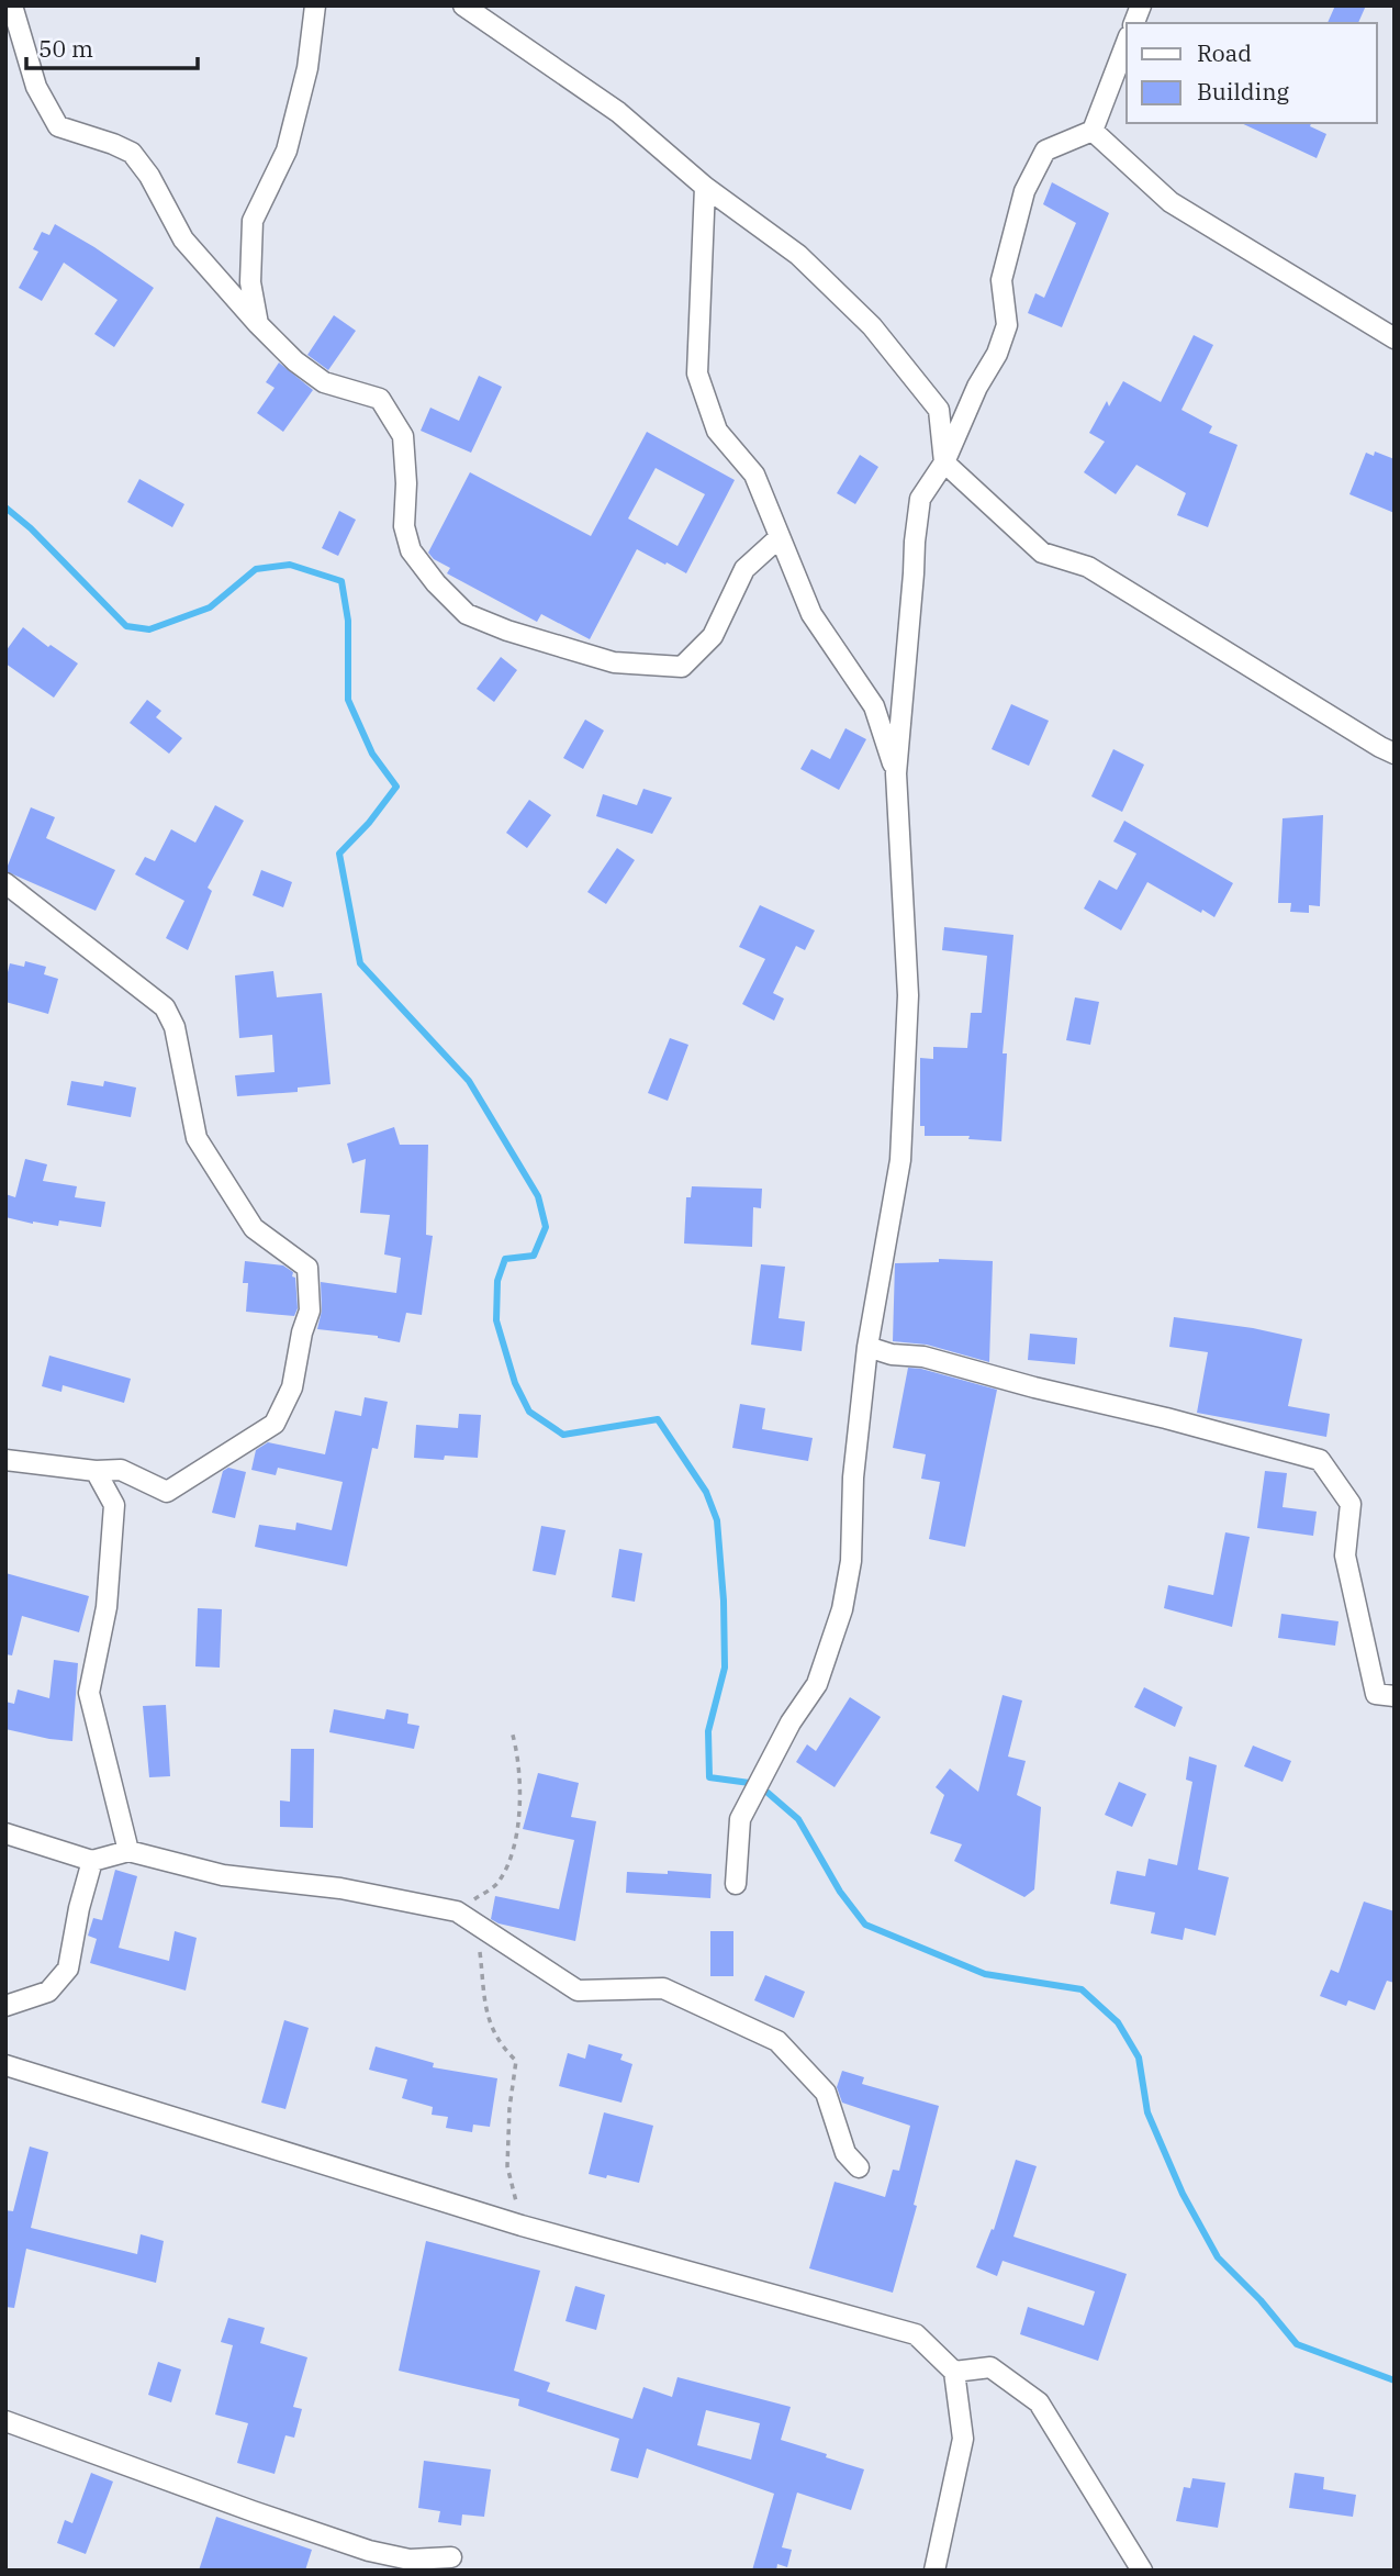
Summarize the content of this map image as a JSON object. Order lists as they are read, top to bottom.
{
  "legend": ["Road", "Building"],
  "scale_bar": "50 m"
}
